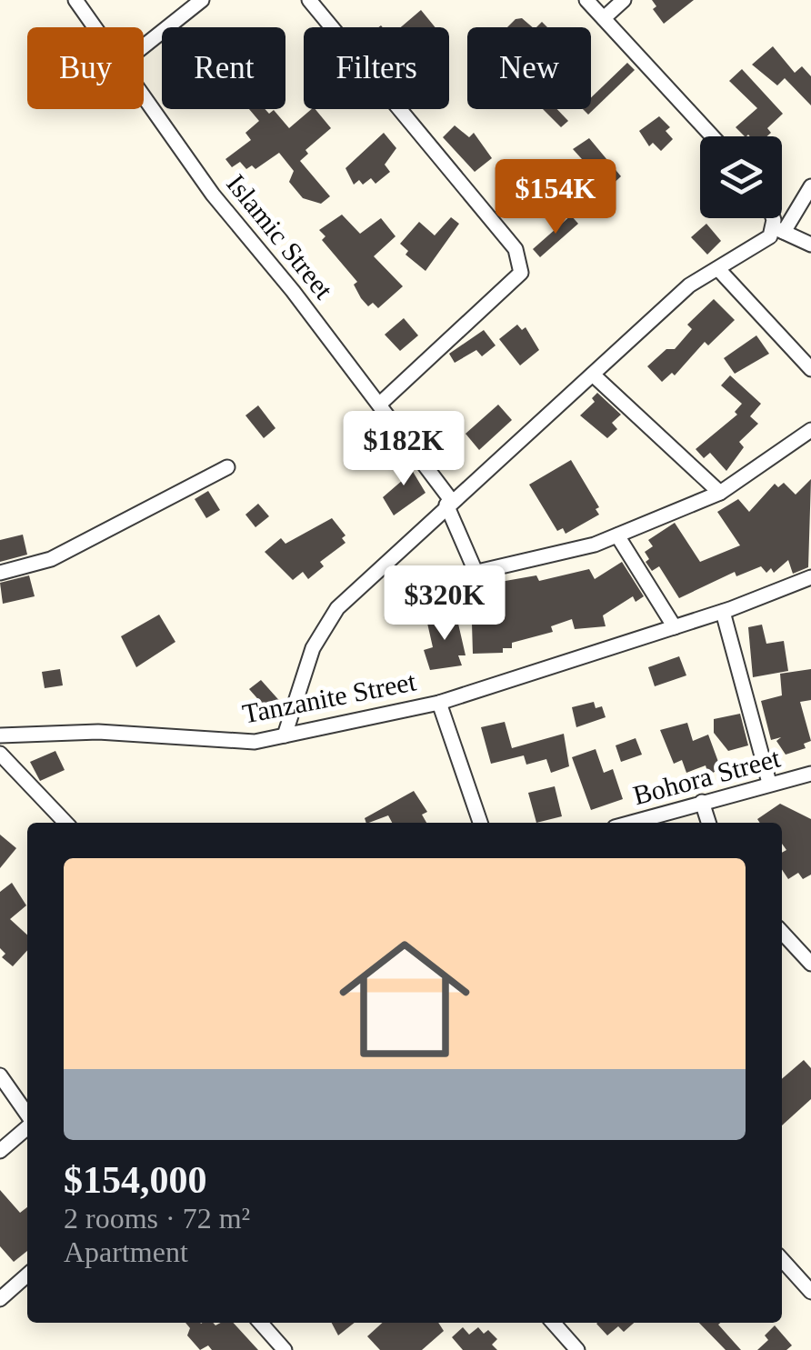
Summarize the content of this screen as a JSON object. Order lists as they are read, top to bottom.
{
  "streets": {
    "street": ["Islamic Street", "Tanzanite Street", "Bohora Street"]
  },
  "page": {
    "chip": [
      "Buy",
      "Rent",
      "Filters",
      "New"
    ],
    "price": ["$154K", "$182K", "$320K"],
    "list": [
      {
        "name": "$154,000",
        "note": "2 rooms · 72 m² · Apartment"
      }
    ]
  }
}
